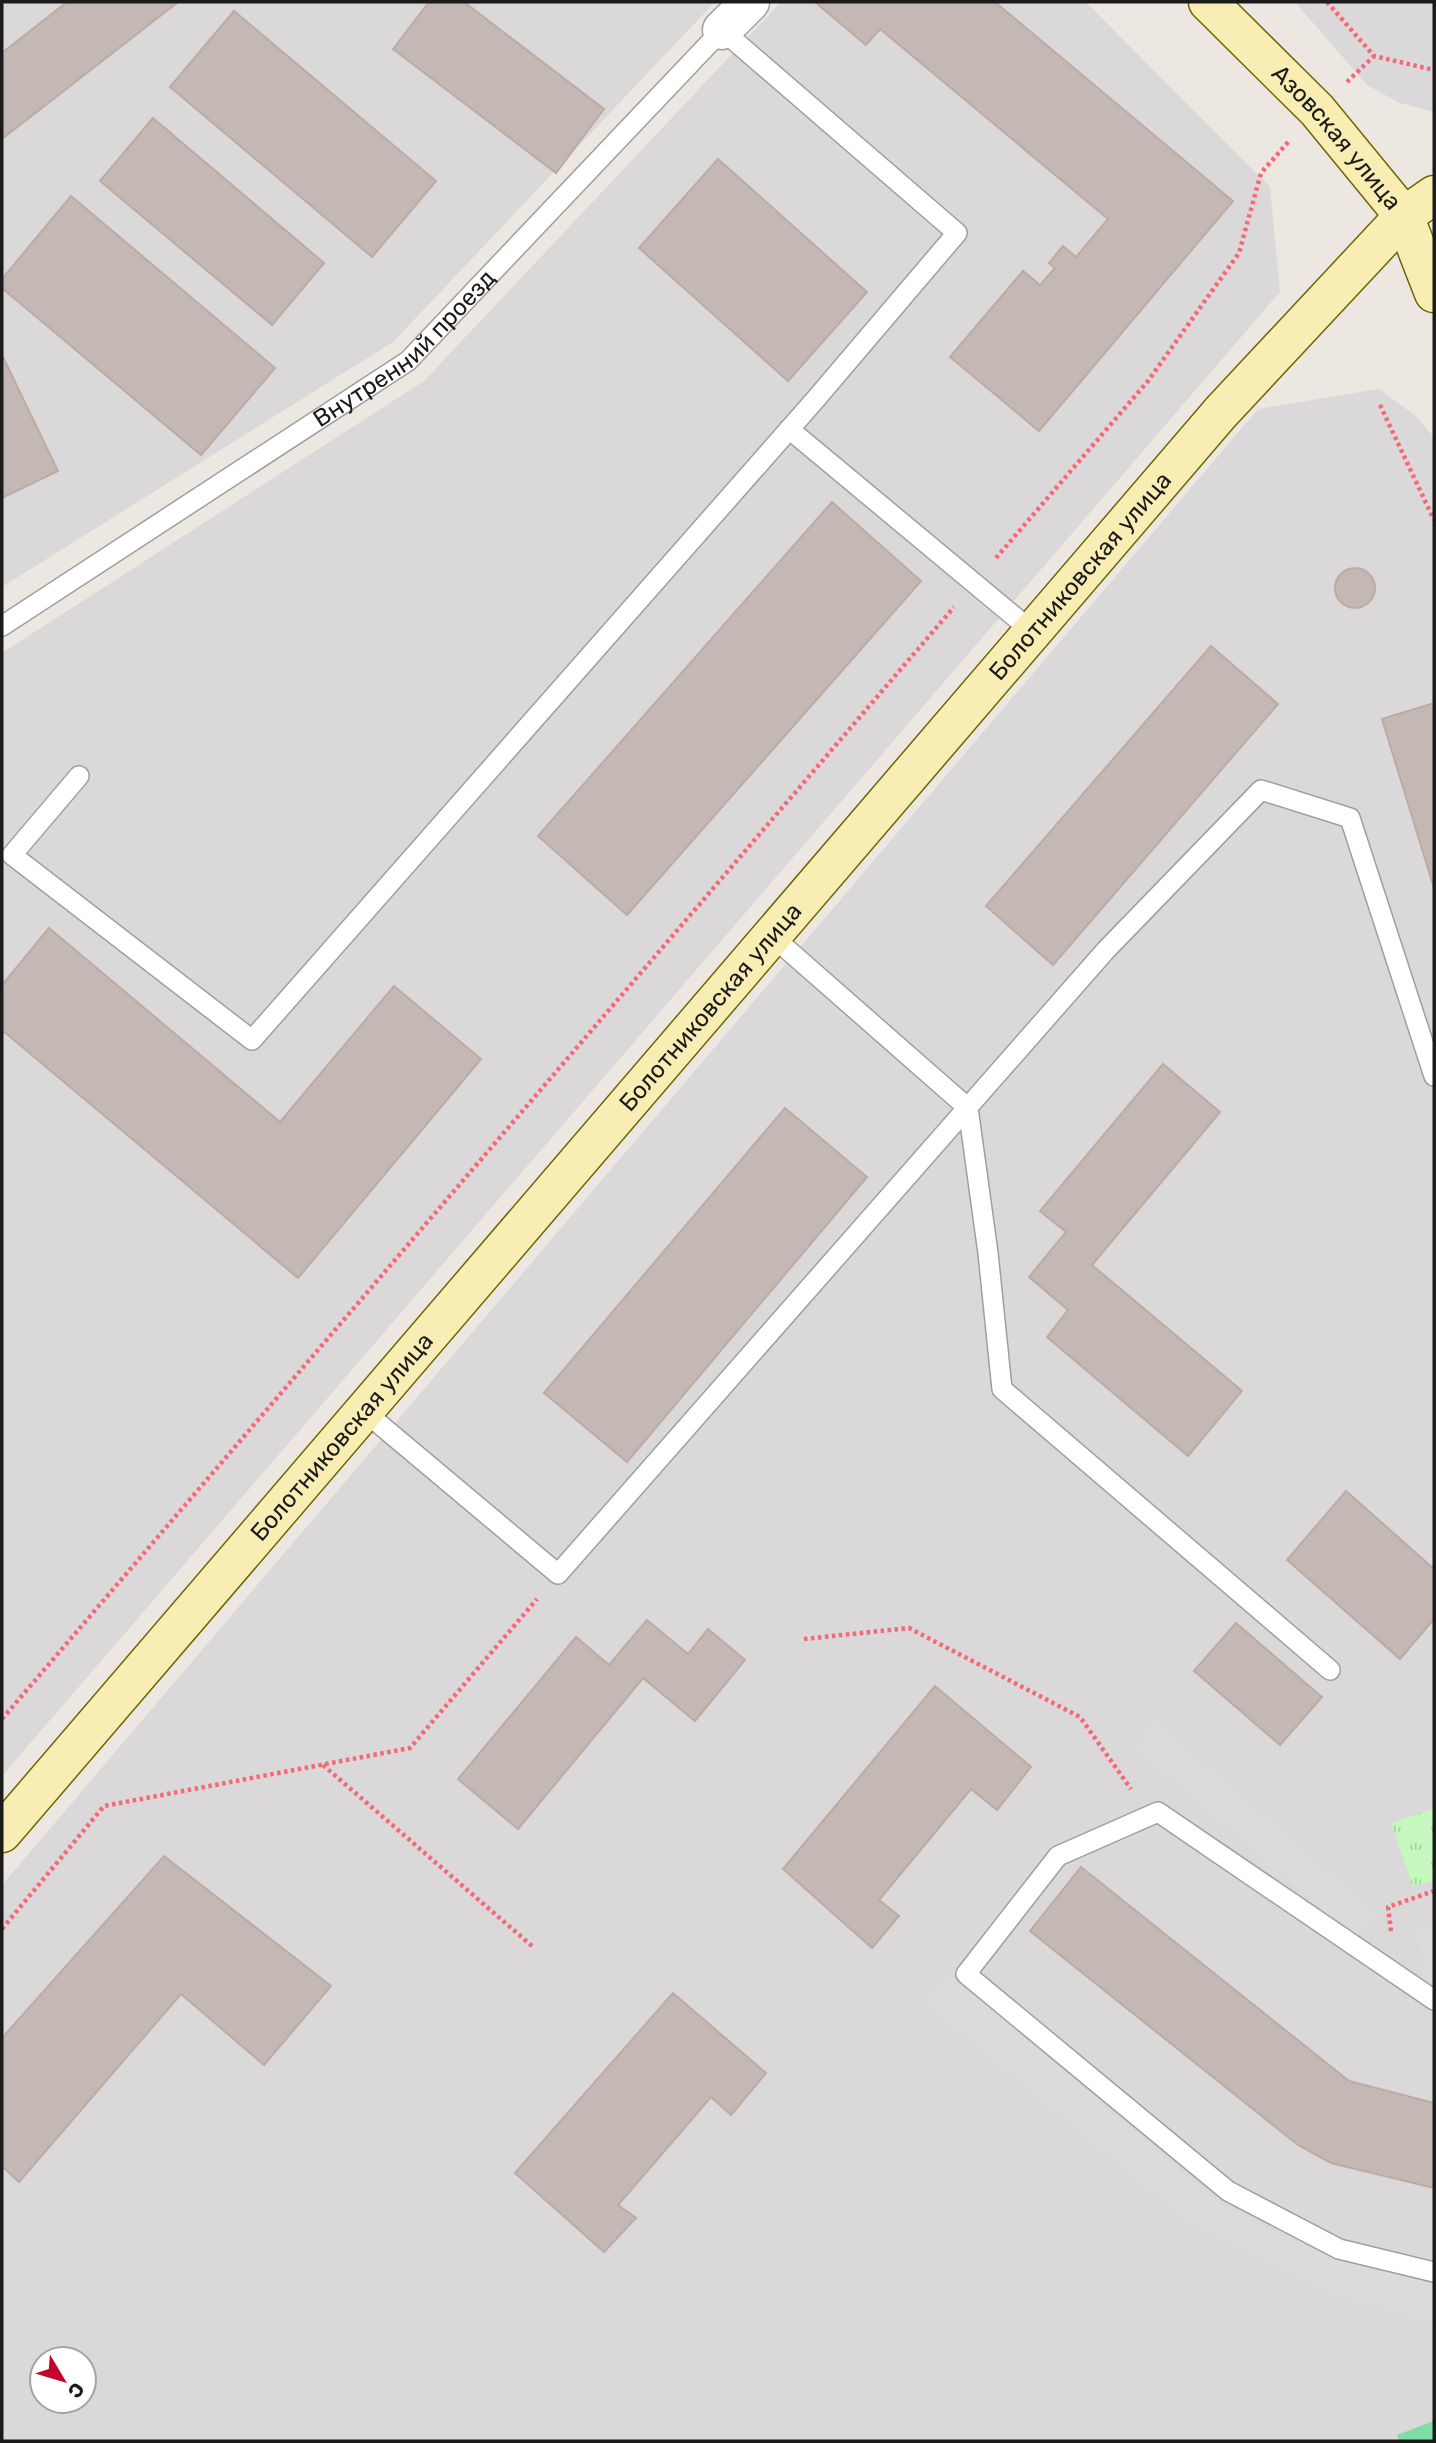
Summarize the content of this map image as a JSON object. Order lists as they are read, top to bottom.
{
  "streets": {
    "street": ["Азовская улица", "Внутренний проезд", "Болотниковская улица"]
  },
  "crossings": [
    ["Азовская улица", "Болотниковская улица"]
  ],
  "north": "bottom right"
}
